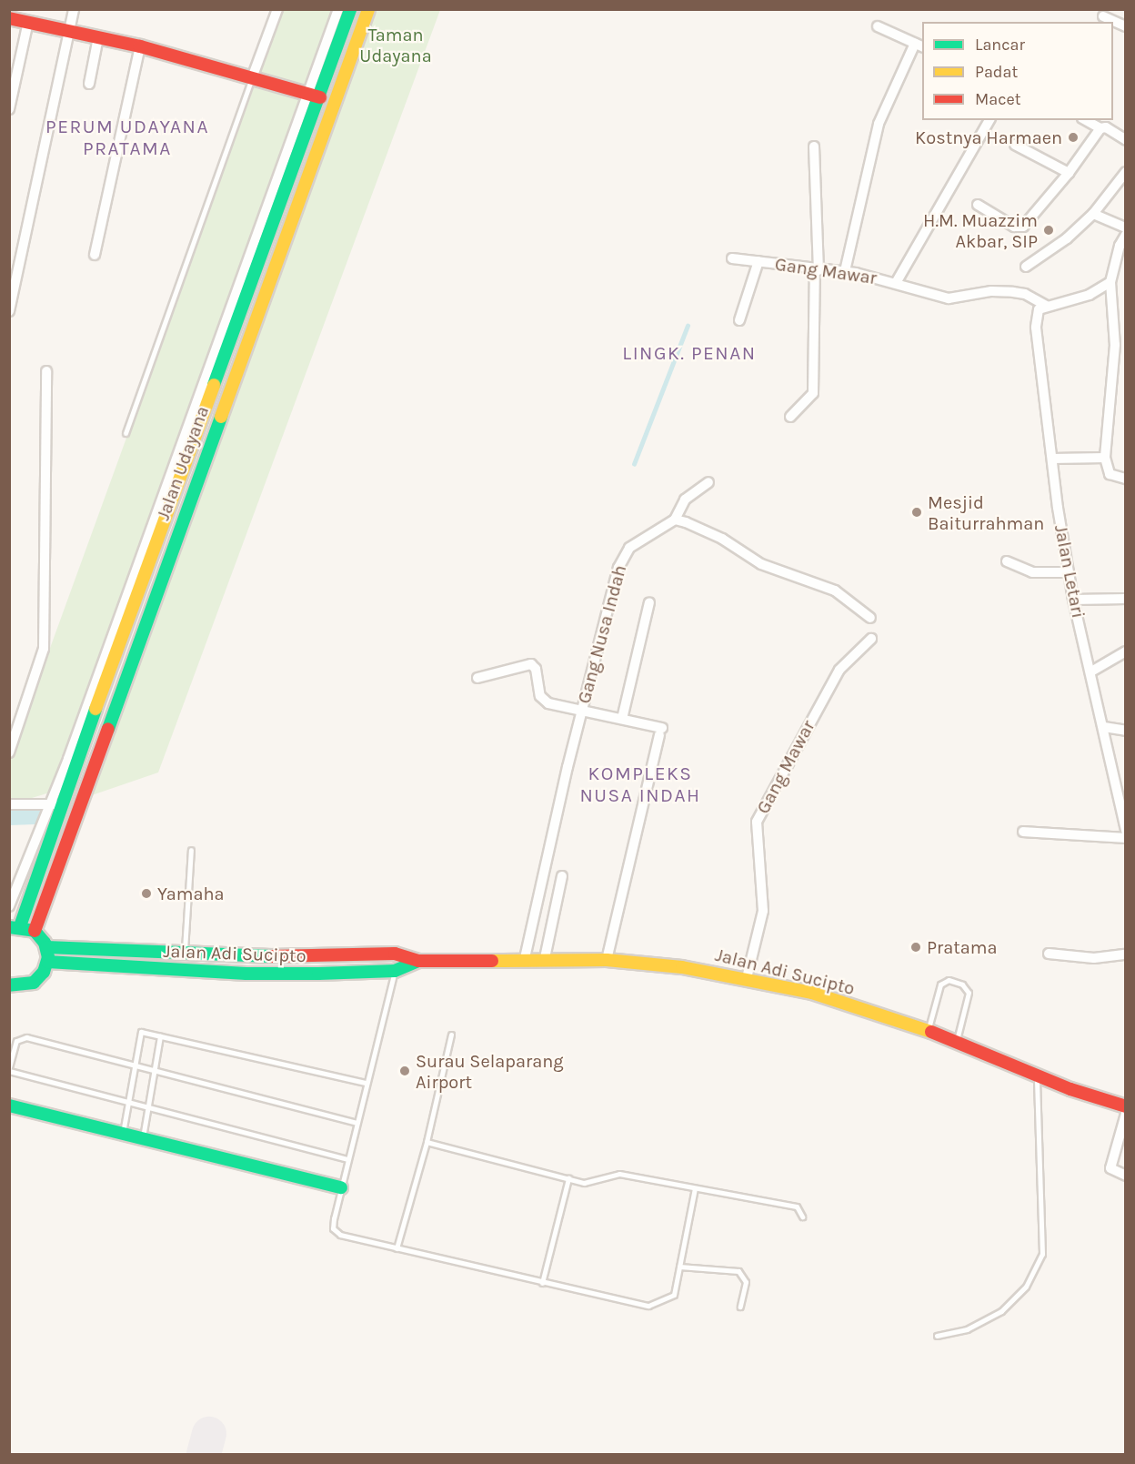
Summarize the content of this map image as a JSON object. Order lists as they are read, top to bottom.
{
  "streets": {
    "main road": ["Jalan Udayana", "Jalan Adi Sucipto"],
    "street": ["Gang Mawar", "Jalan Letari", "Gang Nusa Indah"]
  },
  "crossings": [
    ["Gang Mawar", "Jalan Letari"],
    ["Gang Mawar", "Jalan Adi Sucipto"],
    ["Gang Nusa Indah", "Jalan Adi Sucipto"]
  ],
  "districts": ["PERUM UDAYANA PRATAMA", "LINGK. PENAN", "KOMPLEKS NUSA INDAH"],
  "parks": ["Taman Udayana"],
  "places": [
    "Kostnya Harmaen",
    "H.M. Muazzim Akbar, SIP",
    "Mesjid Baiturrahman",
    "Yamaha",
    "Pratama",
    "Surau Selaparang Airport"
  ],
  "legend": ["Lancar", "Padat", "Macet"]
}
